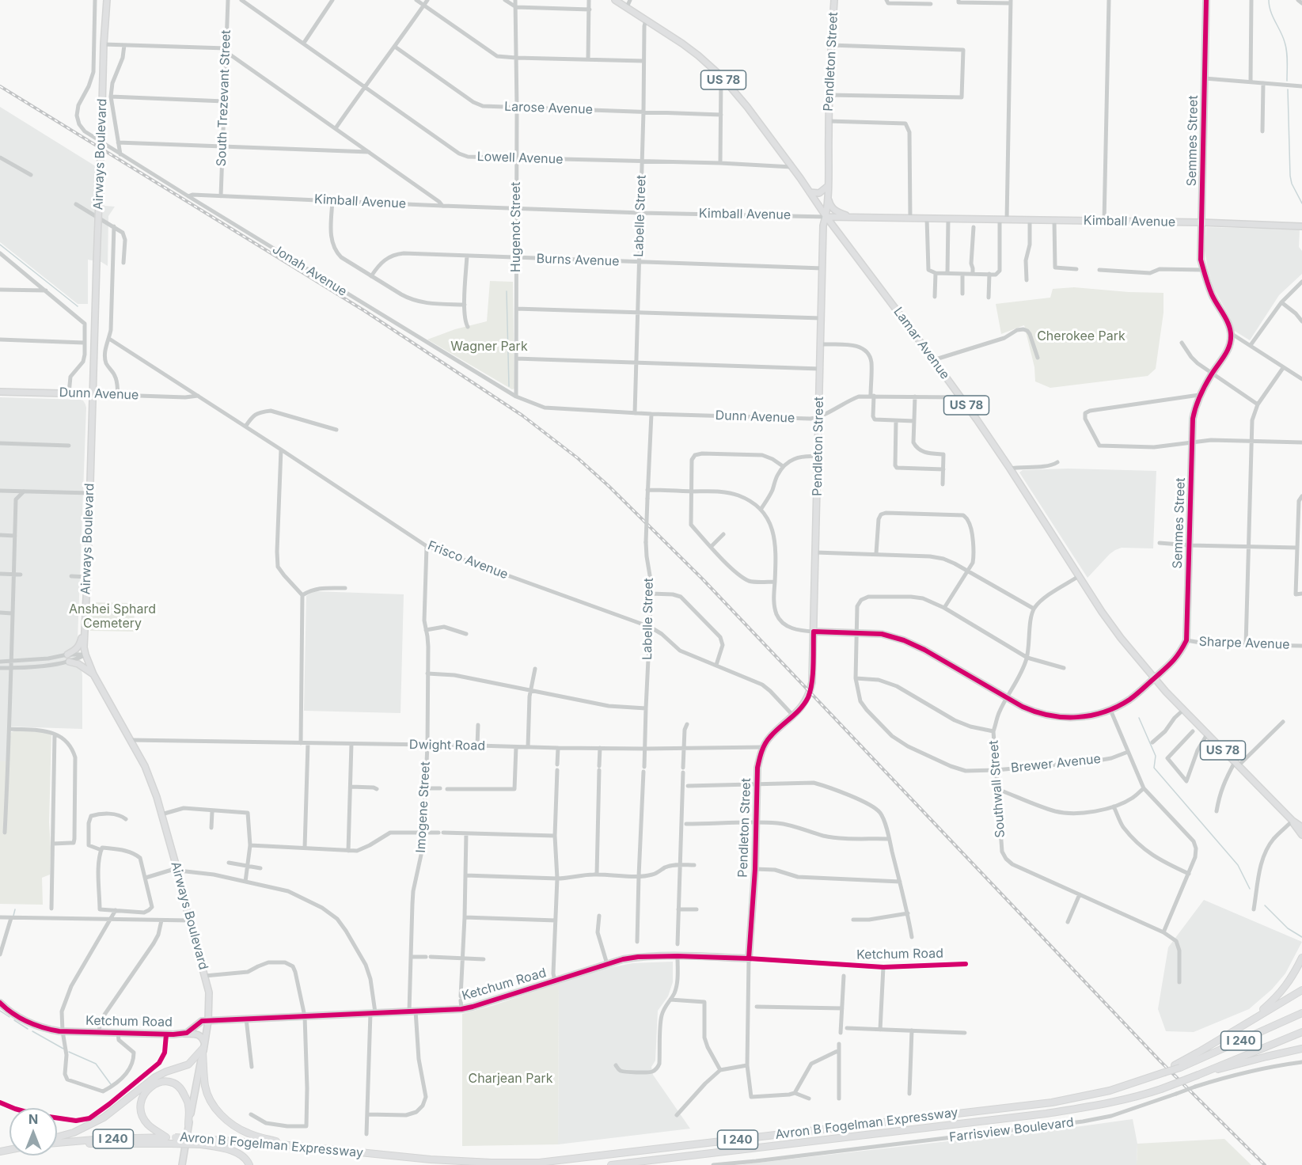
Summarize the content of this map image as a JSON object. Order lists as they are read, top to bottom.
{
  "streets": {
    "highway": ["I 240", "Avron B Fogelman Expressway"],
    "main road": [
      "Pendleton Street",
      "US 78",
      "Semmes Street",
      "Airways Boulevard",
      "Kimball Avenue",
      "Lamar Avenue",
      "Dunn Avenue",
      "Ketchum Road"
    ],
    "street": [
      "South Trezevant Street",
      "Larose Avenue",
      "Lowell Avenue",
      "Labelle Street",
      "Hugenot Street",
      "Burns Avenue",
      "Jonah Avenue",
      "Frisco Avenue",
      "Sharpe Avenue",
      "Dwight Road",
      "Brewer Avenue",
      "Southwall Street",
      "Imogene Street",
      "Farrisview Boulevard"
    ]
  },
  "crossings": [
    ["Pendleton Street", "Kimball Avenue"],
    ["Pendleton Street", "Burns Avenue"],
    ["Pendleton Street", "Lamar Avenue"],
    ["Pendleton Street", "Dunn Avenue"],
    ["Pendleton Street", "Frisco Avenue"],
    ["Pendleton Street", "Dwight Road"],
    ["Pendleton Street", "Ketchum Road"],
    ["South Trezevant Street", "Kimball Avenue"],
    ["Larose Avenue", "Labelle Street"],
    ["Larose Avenue", "Hugenot Street"],
    ["Semmes Street", "Kimball Avenue"],
    ["Semmes Street", "Sharpe Avenue"],
    ["Airways Boulevard", "Jonah Avenue"],
    ["Airways Boulevard", "Dunn Avenue"],
    ["Airways Boulevard", "Frisco Avenue"],
    ["Airways Boulevard", "Dwight Road"],
    ["Airways Boulevard", "Ketchum Road"],
    ["Lowell Avenue", "Labelle Street"],
    ["Lowell Avenue", "Hugenot Street"],
    ["Lowell Avenue", "Lamar Avenue"],
    ["Kimball Avenue", "Labelle Street"],
    ["Kimball Avenue", "Hugenot Street"],
    ["Kimball Avenue", "Jonah Avenue"],
    ["Kimball Avenue", "Lamar Avenue"],
    ["Labelle Street", "Burns Avenue"],
    ["Labelle Street", "Lamar Avenue"],
    ["Labelle Street", "Dunn Avenue"],
    ["Labelle Street", "Frisco Avenue"],
    ["Labelle Street", "Dwight Road"],
    ["Hugenot Street", "Burns Avenue"],
    ["Hugenot Street", "Jonah Avenue"],
    ["Jonah Avenue", "Dunn Avenue"],
    ["Dunn Avenue", "Frisco Avenue"],
    ["Frisco Avenue", "Imogene Street"],
    ["Dwight Road", "Imogene Street"],
    ["Brewer Avenue", "Southwall Street"],
    ["Imogene Street", "Ketchum Road"]
  ],
  "parks": [
    "Cherokee Park",
    "Wagner Park",
    "Anshei Sphard Cemetery",
    "Charjean Park"
  ],
  "north": "top"
}
